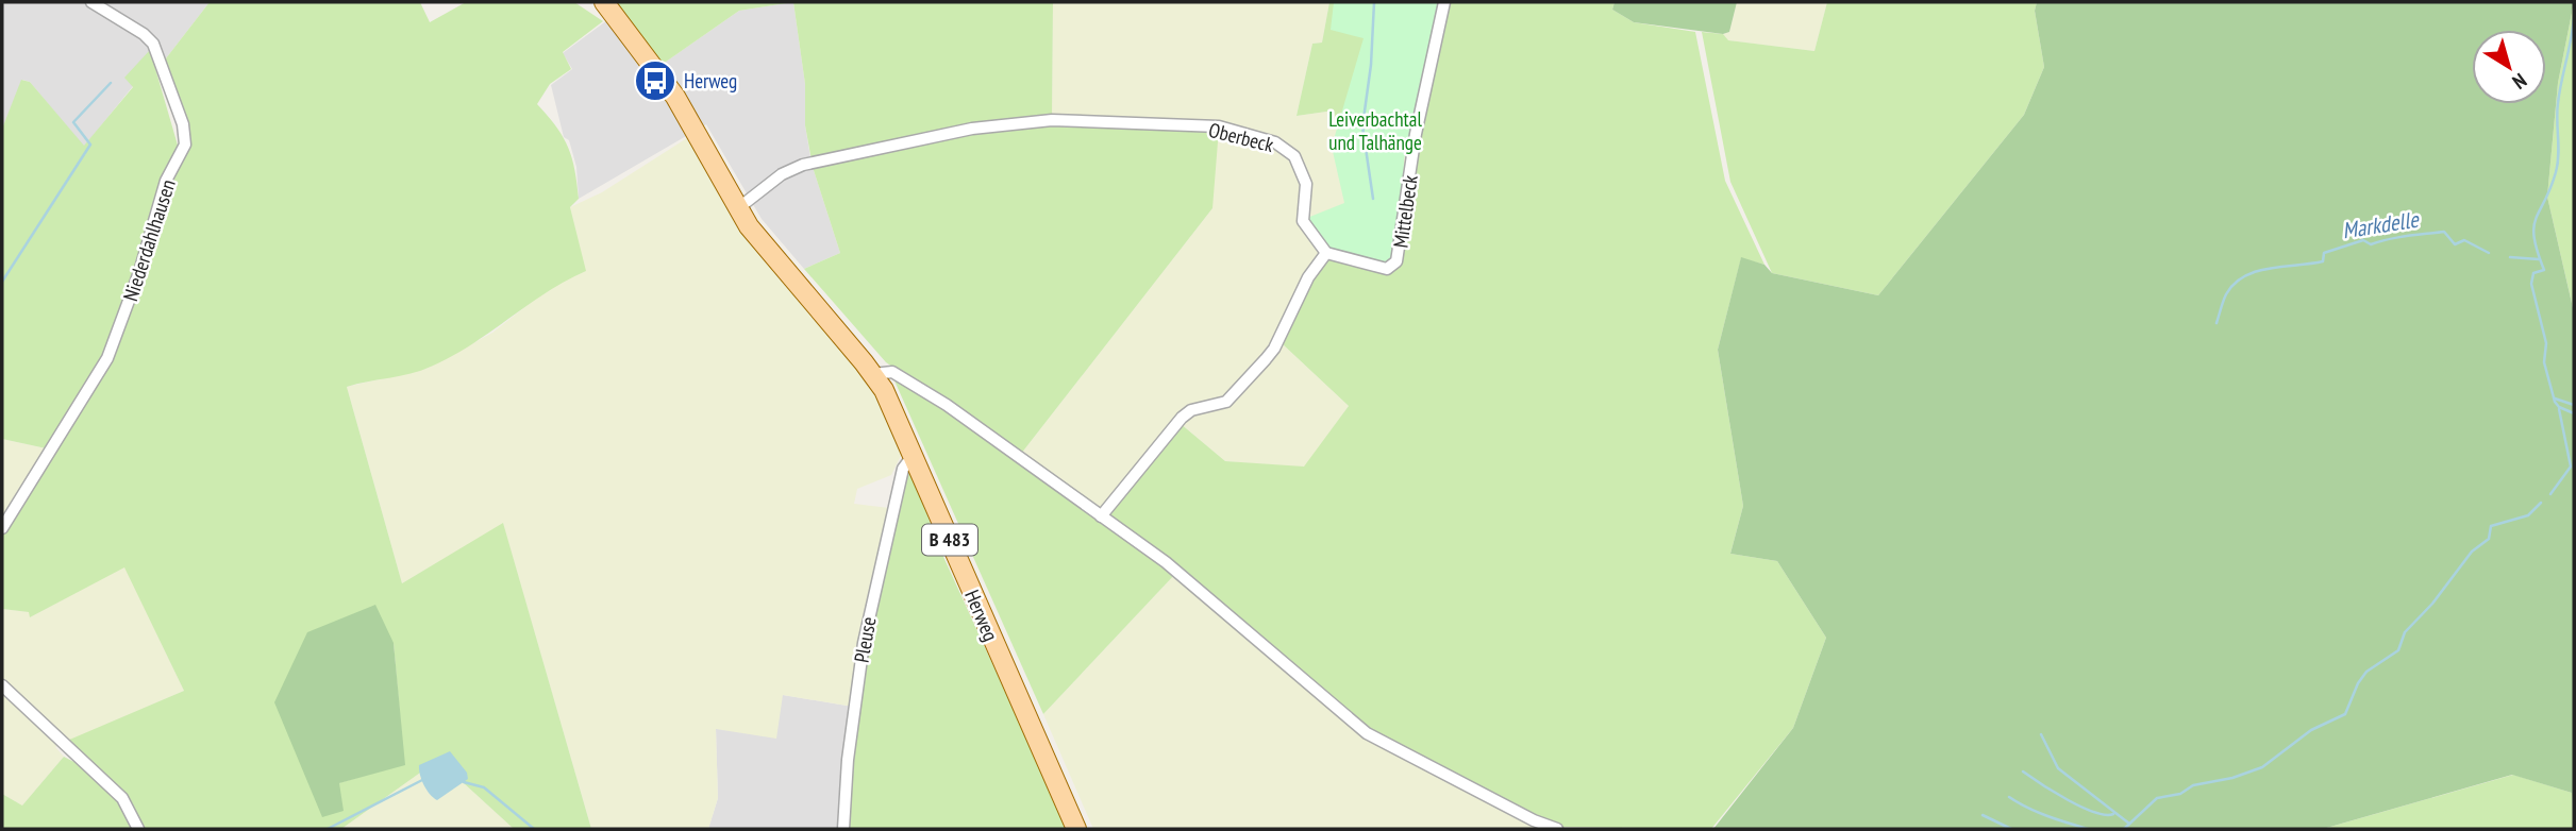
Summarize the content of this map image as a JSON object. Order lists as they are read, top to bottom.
{
  "streets": {
    "main road": ["B 483", "Herweg"],
    "street": [
      "Oberbeck",
      "Mittelbeck",
      "Niederdahlhausen",
      "Pleuse"
    ]
  },
  "crossings": [
    ["Oberbeck", "Mittelbeck"],
    ["Oberbeck", "Herweg"],
    ["Herweg", "Pleuse"]
  ],
  "water": ["Markdelle"],
  "parks": ["Leiverbachtal und Talhänge"],
  "places": {
    "bus stop": ["Herweg"]
  },
  "north": "bottom right"
}
